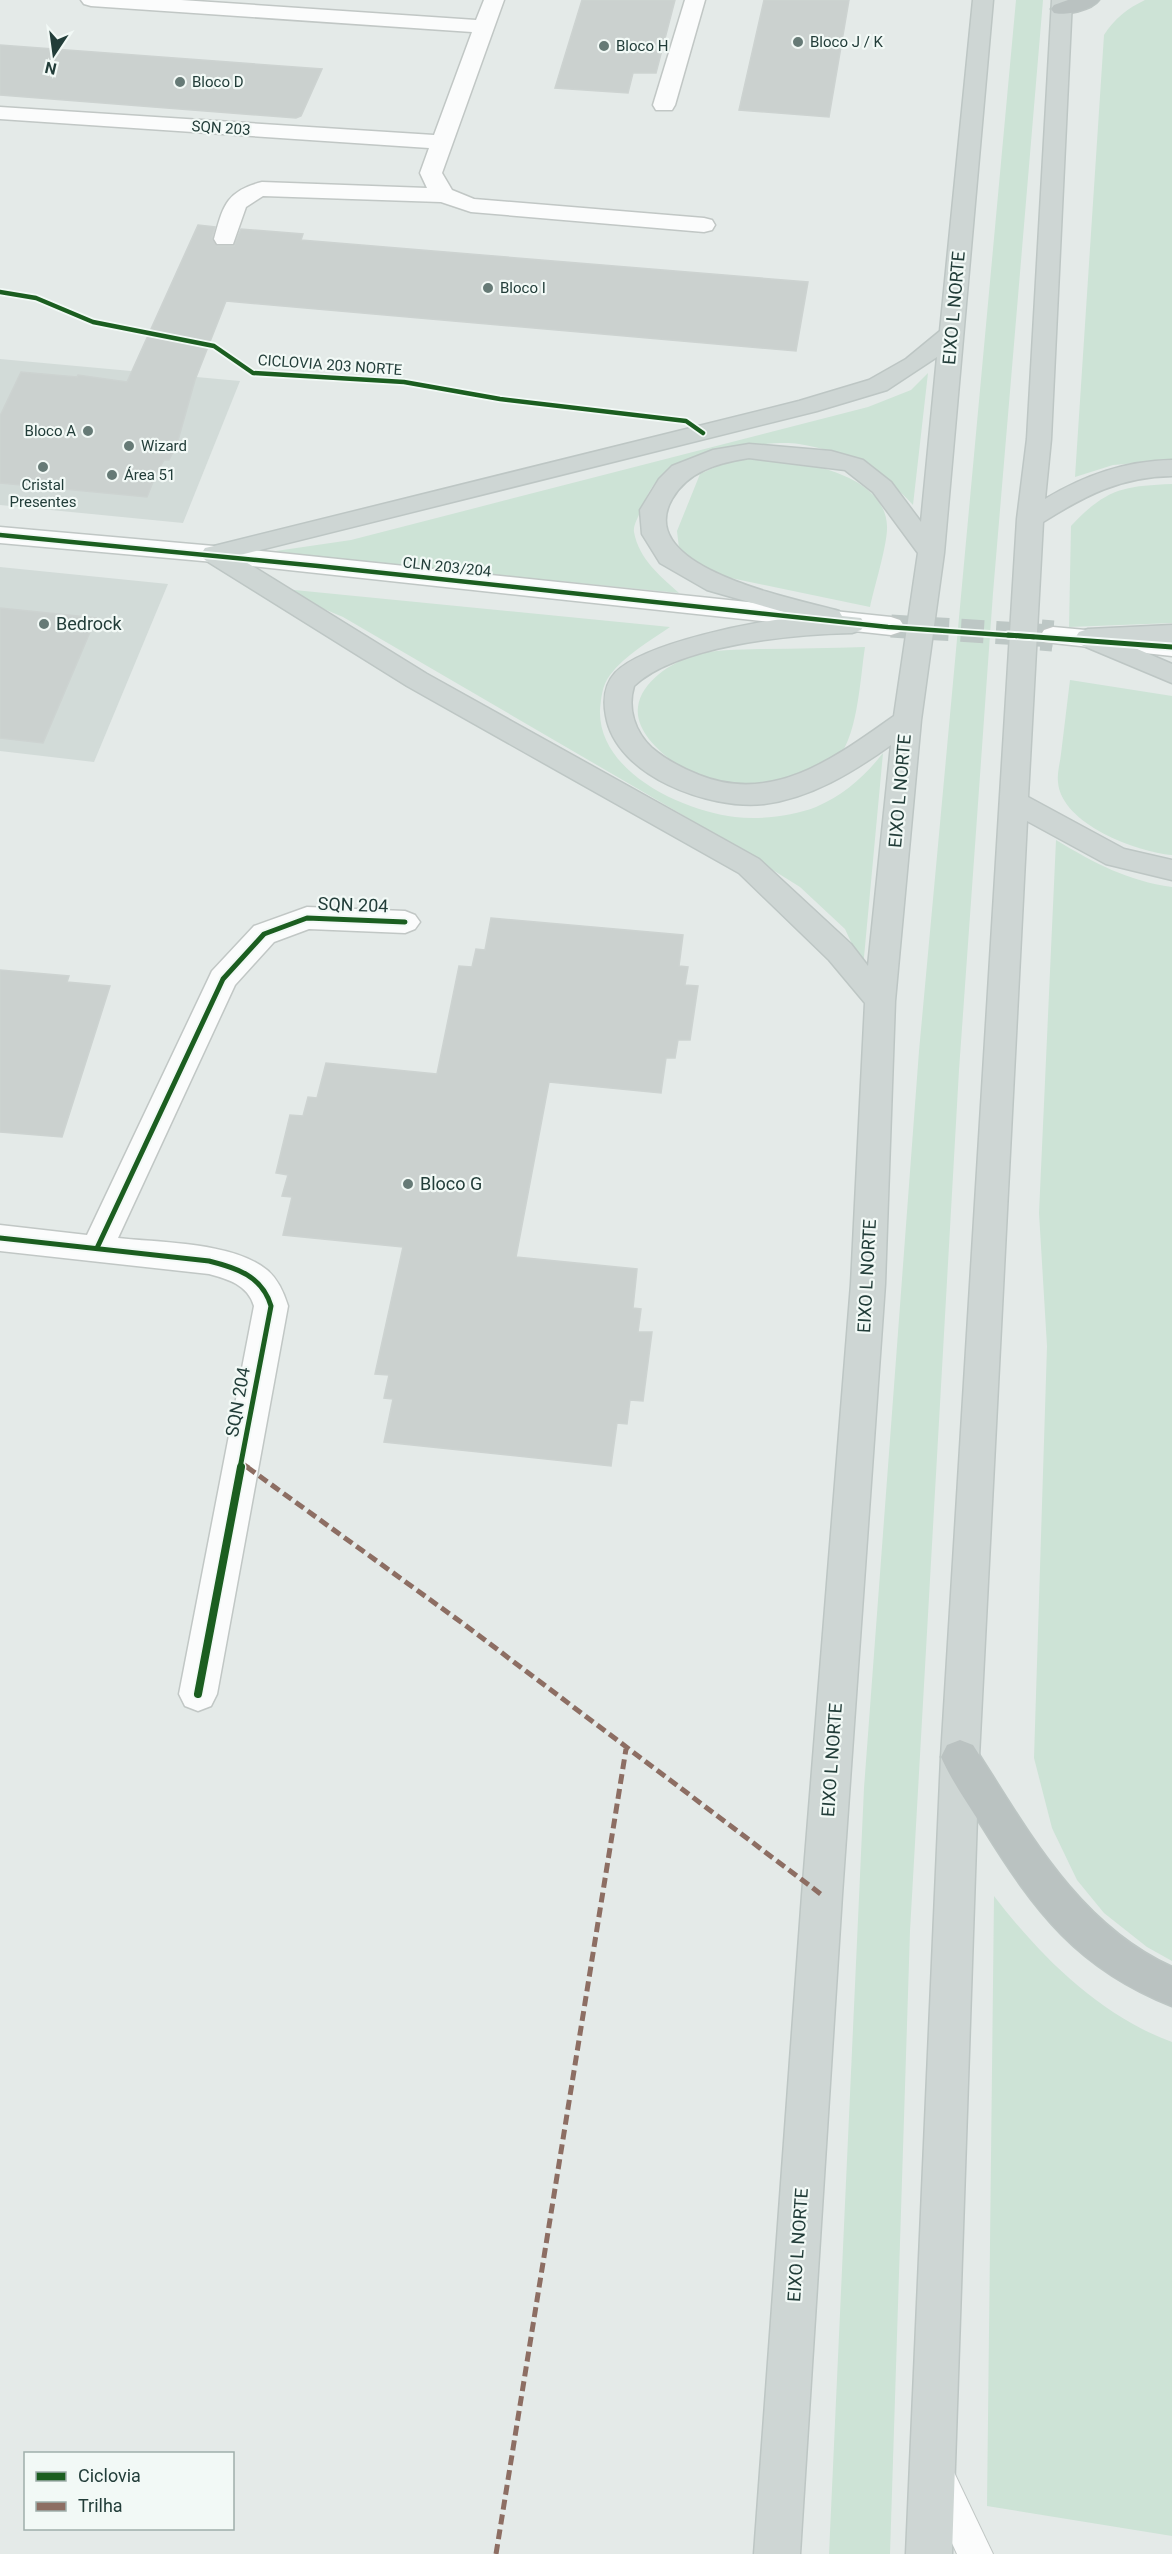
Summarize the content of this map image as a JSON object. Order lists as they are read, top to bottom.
{
  "streets": {
    "main road": ["EIXO L NORTE"],
    "street": ["SQN 203", "CLN 203/204", "SQN 204"],
    "cycle path": ["CICLOVIA 203 NORTE"]
  },
  "places": [
    "Bloco J / K",
    "Bloco H",
    "Bloco D",
    "Bloco I",
    "Bloco A",
    "Wizard",
    "Cristal Presentes",
    "Área 51",
    "Bedrock",
    "Bloco G"
  ],
  "legend": ["Ciclovia", "Trilha"],
  "north": "bottom"
}
